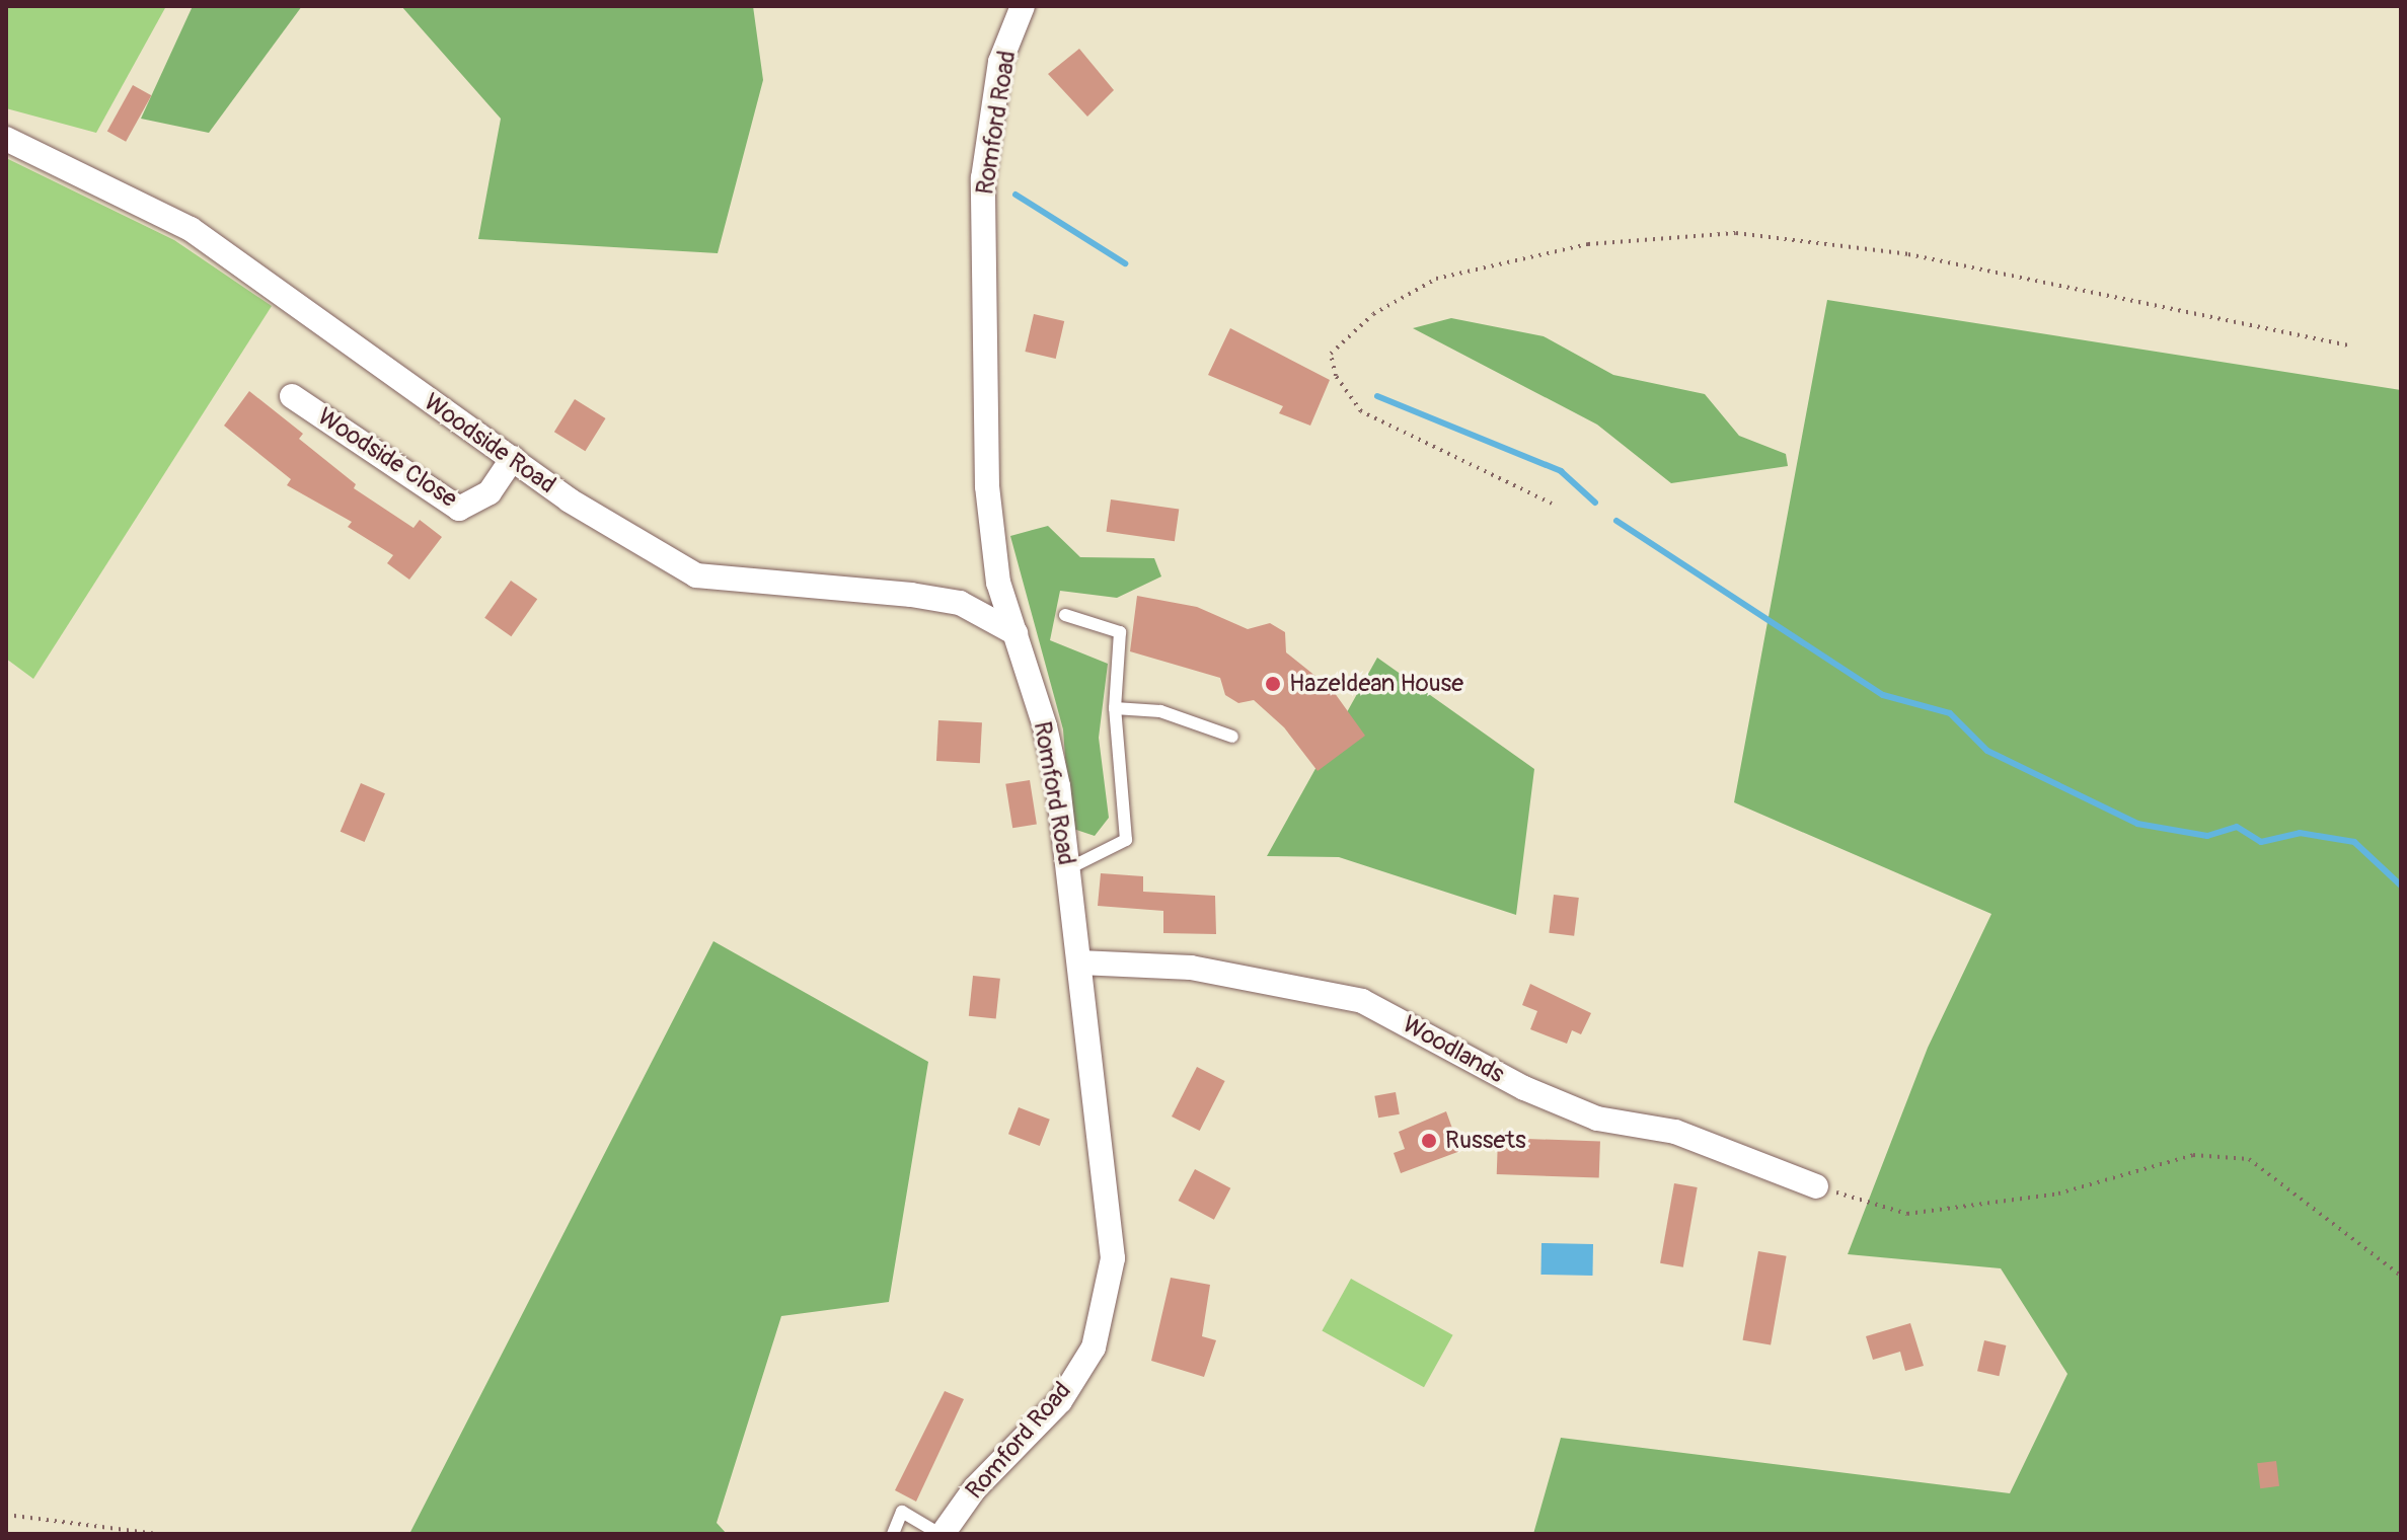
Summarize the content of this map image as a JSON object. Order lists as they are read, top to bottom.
{
  "streets": {
    "street": [
      "Romford Road",
      "Woodside Road",
      "Woodside Close",
      "Woodlands"
    ]
  },
  "crossings": [
    ["Romford Road", "Woodside Road"],
    ["Romford Road", "Woodlands"],
    ["Woodside Road", "Woodside Close"]
  ],
  "places": ["Hazeldean House", "Russets"]
}
